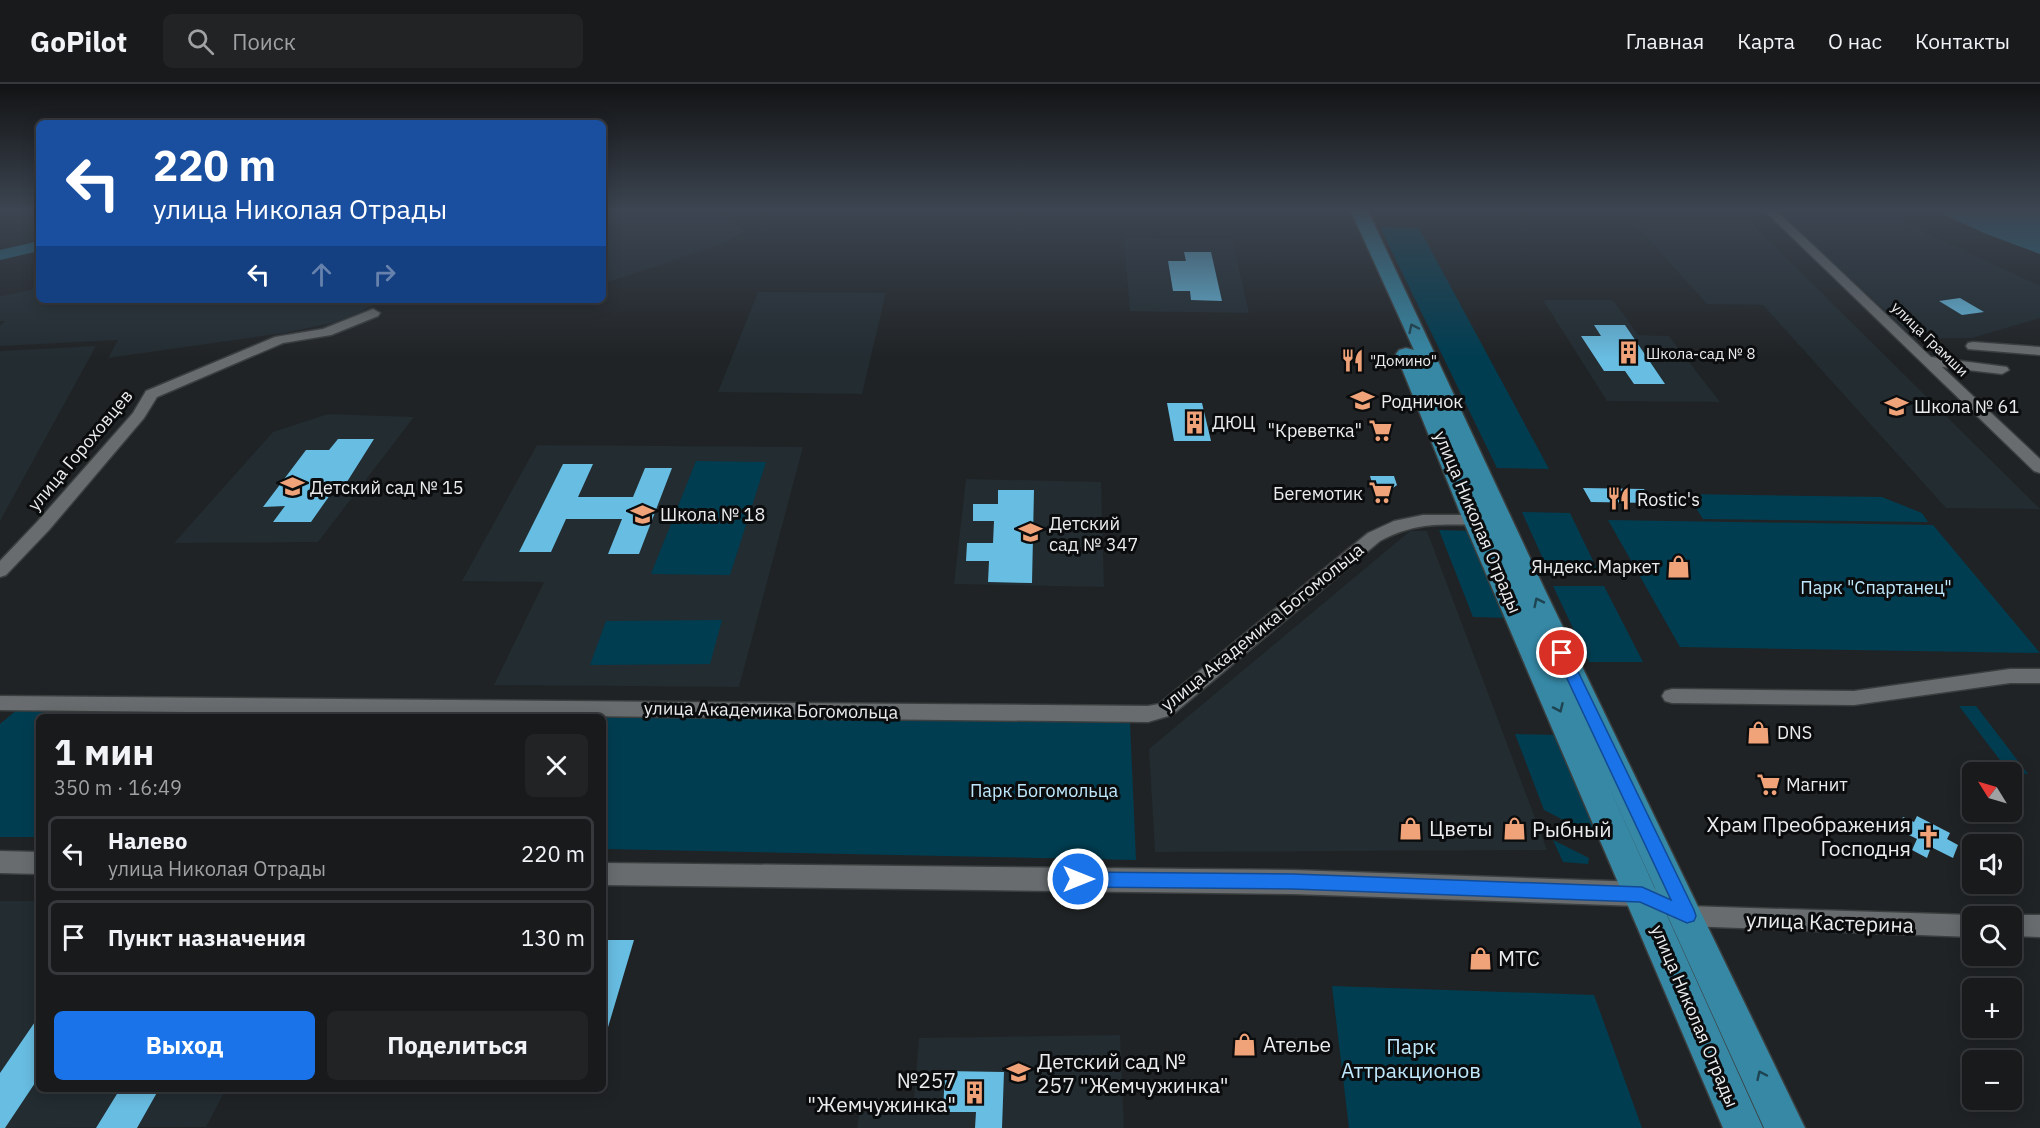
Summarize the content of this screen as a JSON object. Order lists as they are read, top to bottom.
{
  "streets": {
    "main road": ["улица Николая Отрады"],
    "street": [
      "улица Грамши",
      "улица Гороховцев",
      "улица Академика Богомольца",
      "улица Кастерина"
    ]
  },
  "crossings": [
    ["улица Николая Отрады", "улица Академика Богомольца"],
    ["улица Николая Отрады", "улица Кастерина"]
  ],
  "parks": ["Парк \"Спартанец\"", "Парк Богомольца", "Парк Аттракционов"],
  "places": {
    "building": ["Школа-сад № 8", "ДЮЦ", "№257 \"Жемчужинка\""],
    "restaurant": ["\"Домино\"", "Rostic's"],
    "school or university": [
      "Родничок",
      "Школа № 61",
      "Детский сад № 15",
      "Школа № 18",
      "Детский сад № 347",
      "Детский сад № 257 \"Жемчужинка\""
    ],
    "supermarket": ["\"Креветка\"", "Бегемотик", "Магнит"],
    "shop": [
      "Яндекс.Маркет",
      "DNS",
      "Цветы",
      "Рыбный",
      "МТС",
      "Ателье"
    ],
    "church": ["Храм Преображения Господня"]
  },
  "north": "top left",
  "page": {
    "header": "GoPilot",
    "search": "Поиск",
    "nav": [
      "Главная",
      "Карта",
      "О нас",
      "Контакты"
    ],
    "turn": ["220 m", "улица Николая Отрады"],
    "heading": ["1 мин", "350 m · 16:49"],
    "map_buttons": ["+", "−"],
    "list": [
      {
        "name": "Налево",
        "note": "улица Николая Отрады",
        "value": "220 m"
      },
      {
        "name": "Пункт назначения",
        "value": "130 m"
      }
    ],
    "buttons": ["Выход", "Поделиться"]
  }
}
